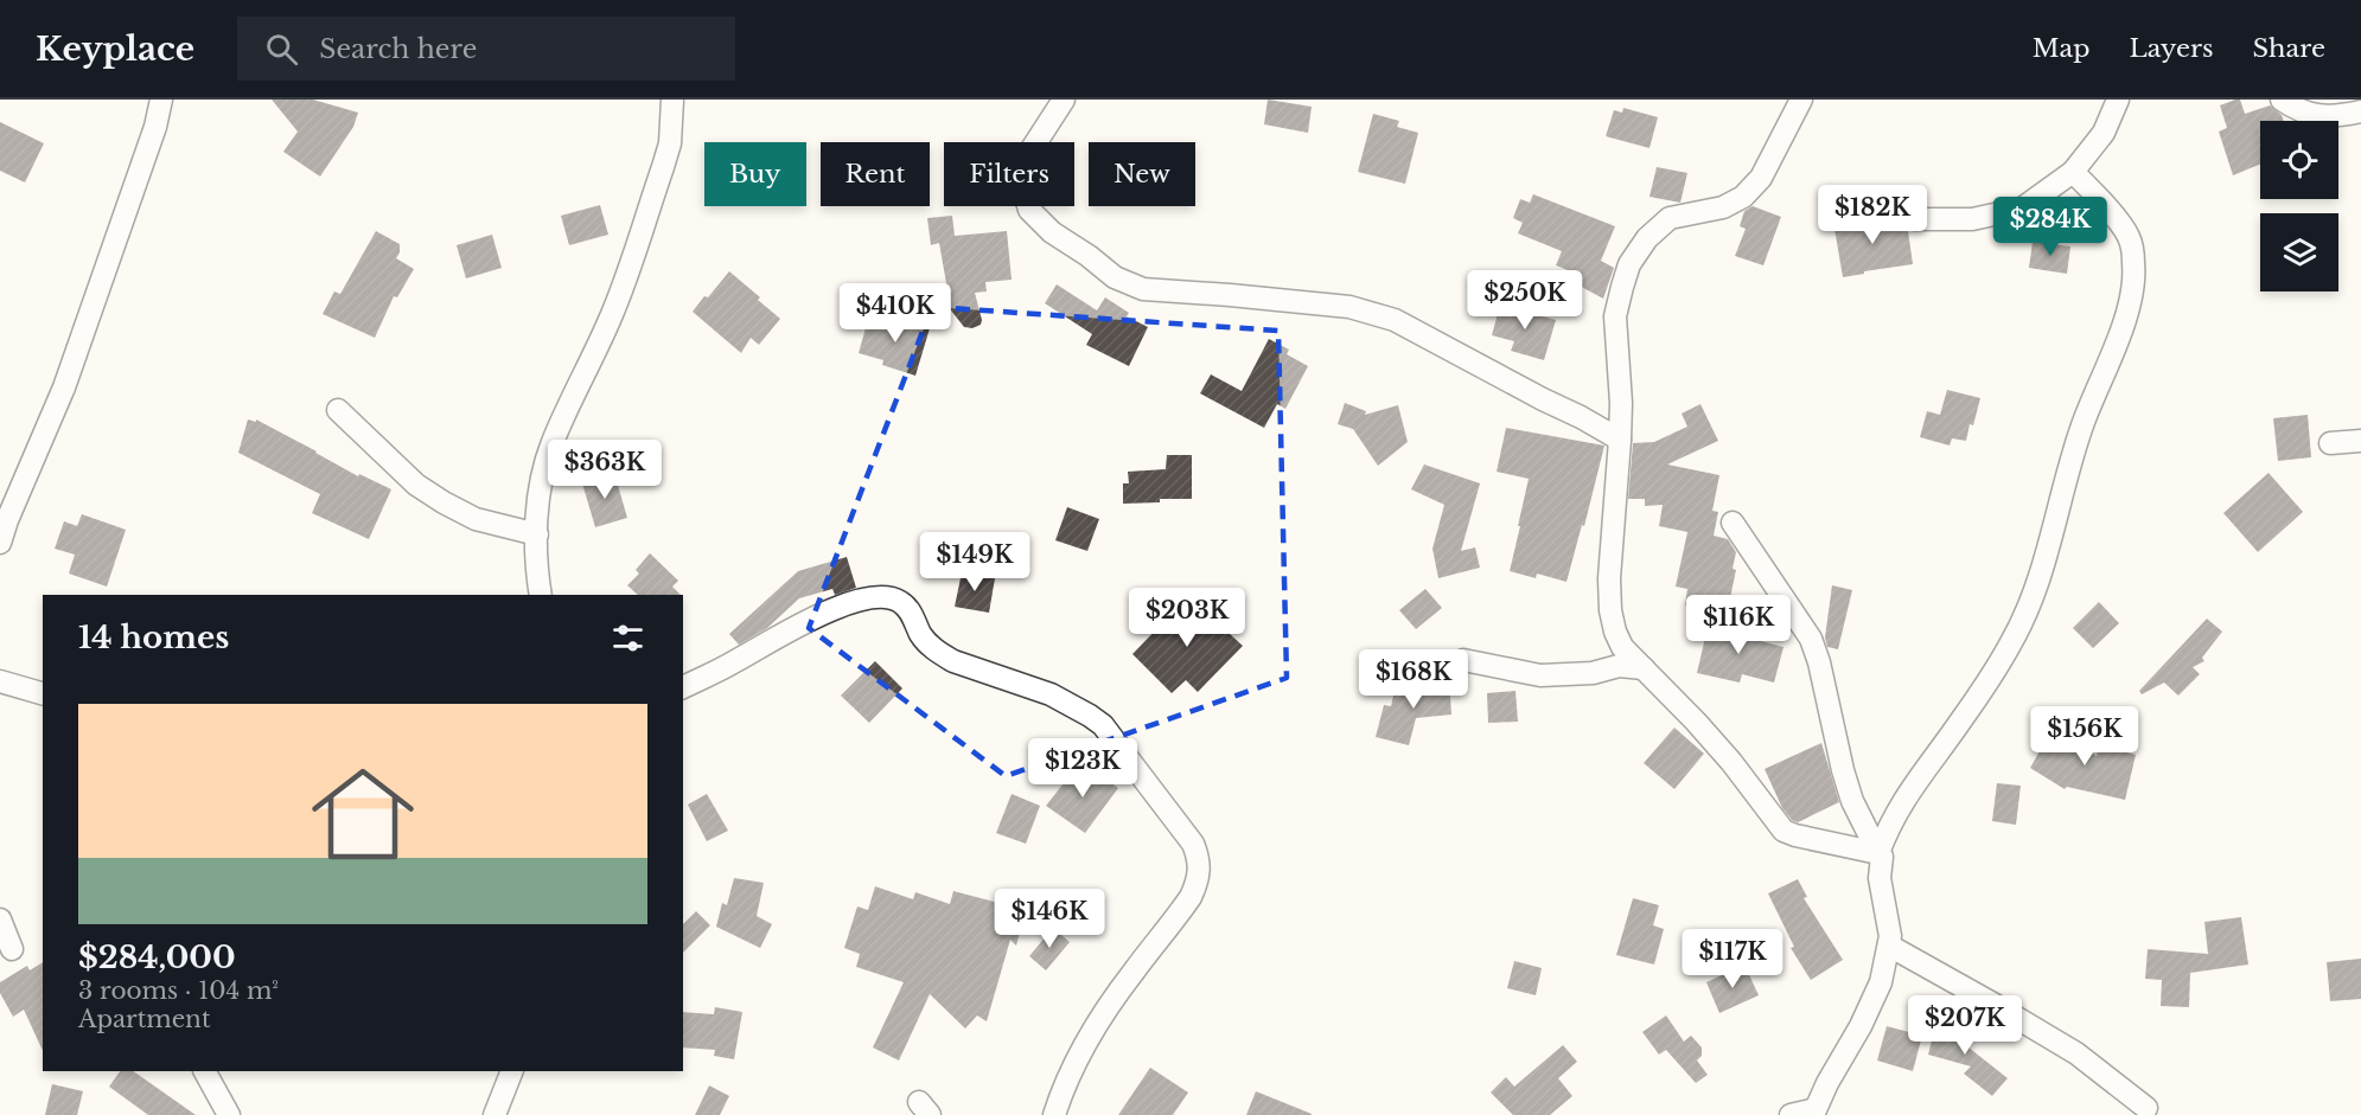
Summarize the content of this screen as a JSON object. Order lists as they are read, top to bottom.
{
  "page": {
    "header": "Keyplace",
    "search": "Search here",
    "nav": ["Map", "Layers", "Share"],
    "chip": [
      "Buy",
      "Rent",
      "Filters",
      "New"
    ],
    "price": [
      "$182K",
      "$284K",
      "$250K",
      "$410K",
      "$363K",
      "$149K",
      "$203K",
      "$116K",
      "$168K",
      "$156K",
      "$123K",
      "$146K",
      "$117K",
      "$207K"
    ],
    "heading": "14 homes",
    "list": [
      {
        "name": "$284,000",
        "note": "3 rooms · 104 m² · Apartment"
      }
    ]
  }
}
